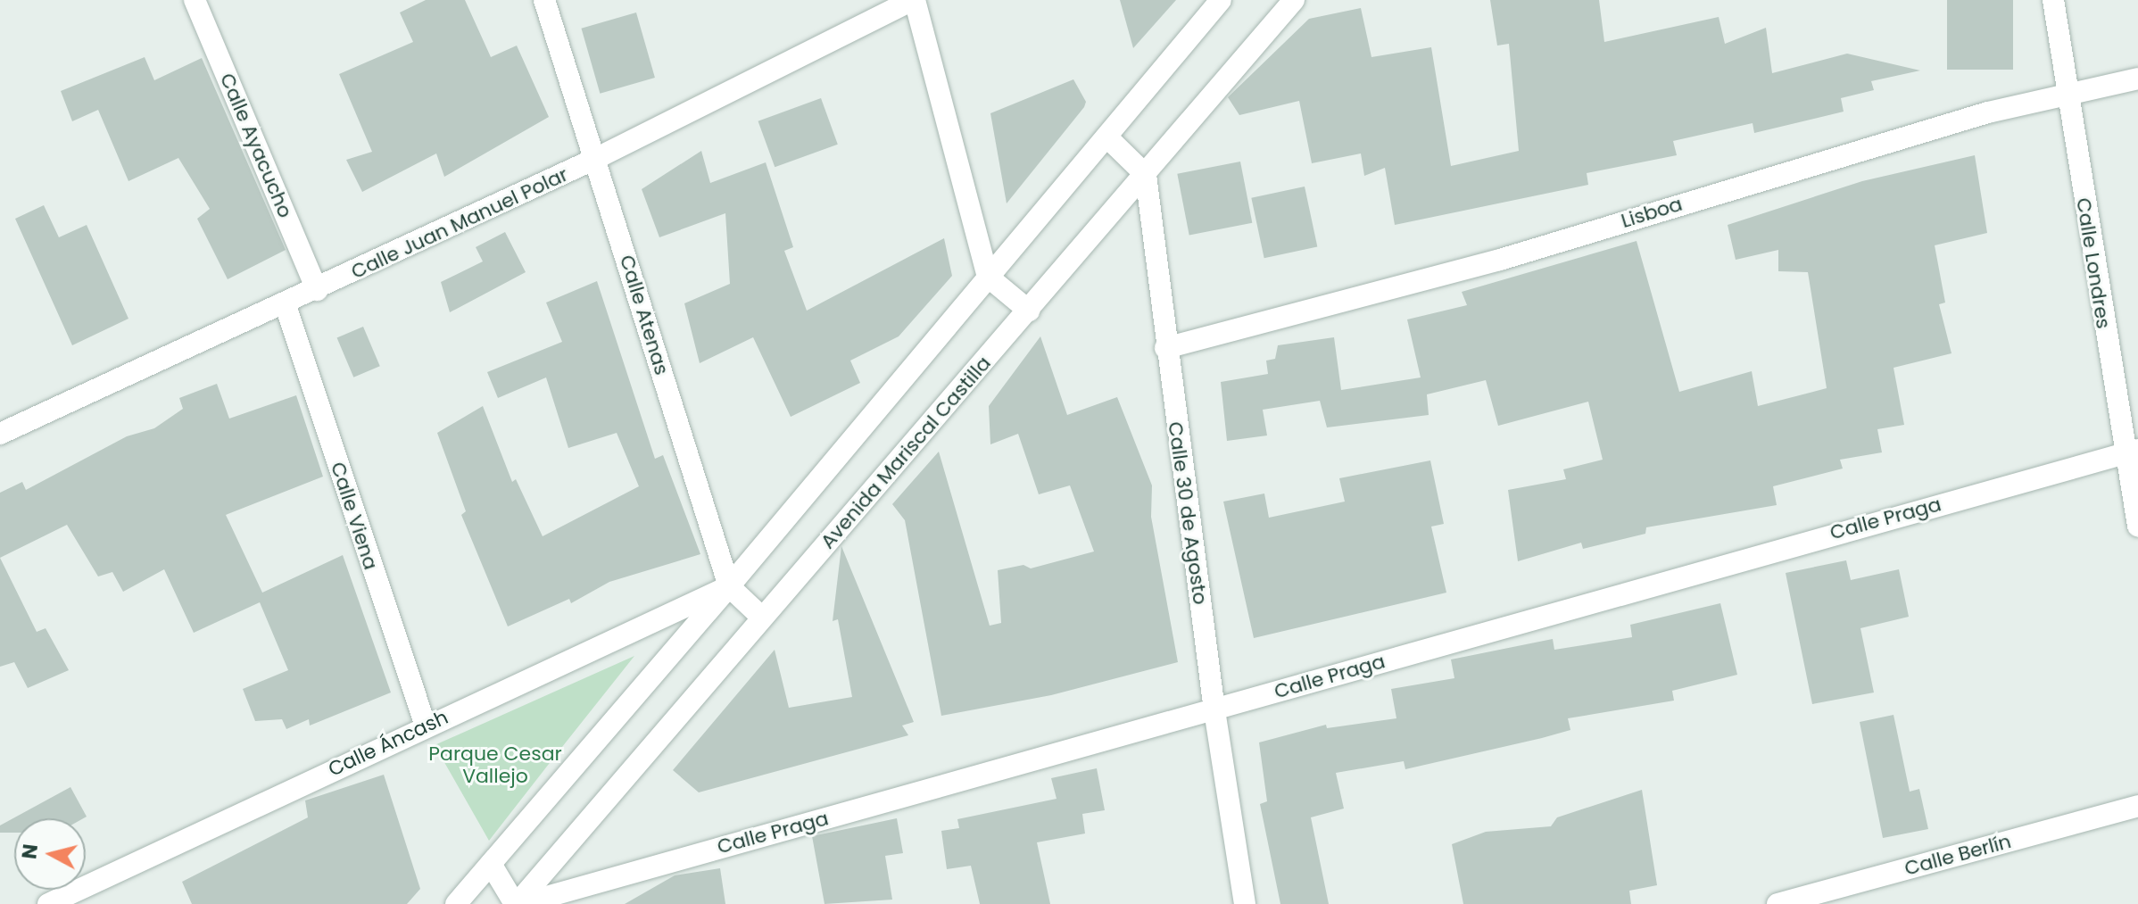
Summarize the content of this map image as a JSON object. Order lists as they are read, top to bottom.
{
  "streets": {
    "street": [
      "Calle Ayacucho",
      "Lisboa",
      "Calle Juan Manuel Polar",
      "Calle Londres",
      "Calle Atenas",
      "Avenida Mariscal Castilla",
      "Calle 30 de Agosto",
      "Calle Viena",
      "Calle Praga",
      "Calle Áncash",
      "Calle Berlín"
    ]
  },
  "crossings": [
    ["Calle Ayacucho", "Calle Juan Manuel Polar"],
    ["Lisboa", "Calle Londres"],
    ["Lisboa", "Calle 30 de Agosto"],
    ["Calle Juan Manuel Polar", "Calle Atenas"],
    ["Calle Juan Manuel Polar", "Calle Viena"],
    ["Calle Londres", "Calle Praga"],
    ["Calle Atenas", "Avenida Mariscal Castilla"],
    ["Calle Atenas", "Calle Áncash"],
    ["Avenida Mariscal Castilla", "Calle 30 de Agosto"],
    ["Avenida Mariscal Castilla", "Calle Praga"],
    ["Calle 30 de Agosto", "Calle Praga"],
    ["Calle Viena", "Calle Áncash"]
  ],
  "parks": ["Parque Cesar Vallejo"],
  "north": "left"
}
